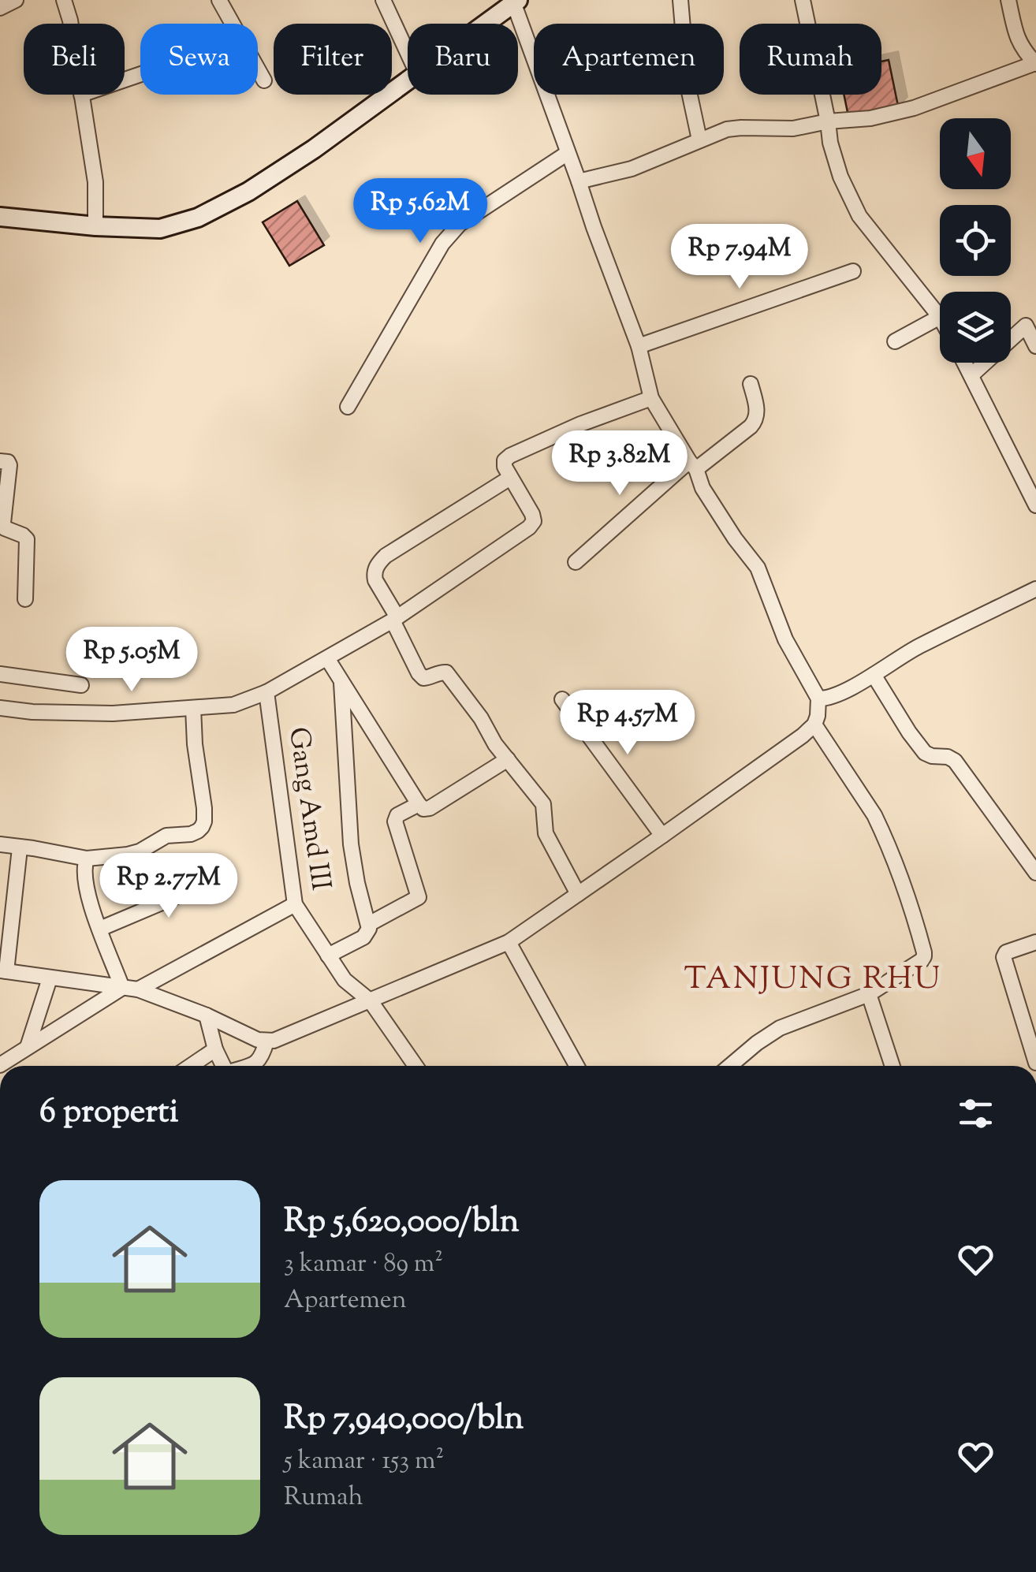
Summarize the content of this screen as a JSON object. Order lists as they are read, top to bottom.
{
  "streets": {
    "street": ["Gang Amd III"]
  },
  "districts": ["TANJUNG RHU"],
  "north": "bottom",
  "page": {
    "chip": [
      "Beli",
      "Sewa",
      "Filter",
      "Baru",
      "Apartemen",
      "Rumah"
    ],
    "price": [
      "Rp 5.62M",
      "Rp 7.94M",
      "Rp 3.82M",
      "Rp 5.05M",
      "Rp 4.57M",
      "Rp 2.77M"
    ],
    "heading": "6 properti",
    "list": [
      {
        "name": "Rp 5,620,000/bln",
        "note": "3 kamar · 89 m² · Apartemen"
      },
      {
        "name": "Rp 7,940,000/bln",
        "note": "5 kamar · 153 m² · Rumah"
      }
    ]
  }
}
